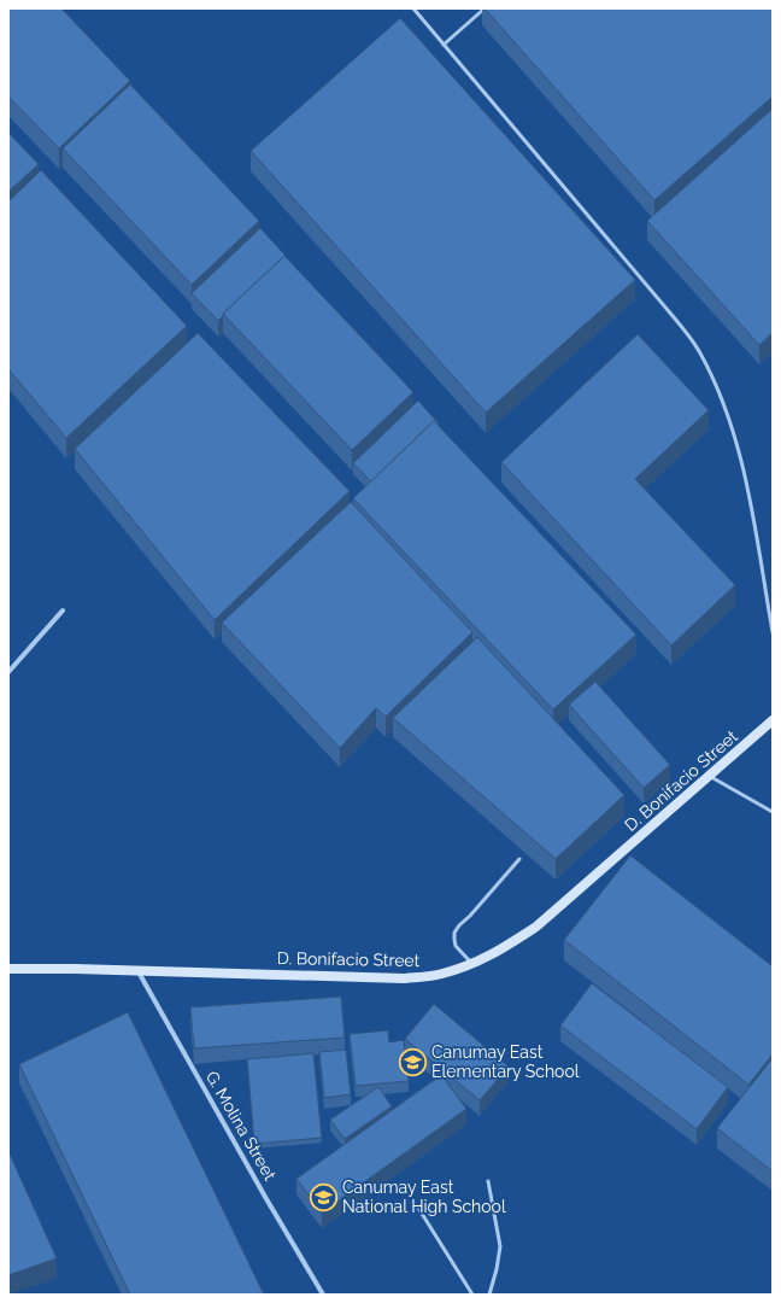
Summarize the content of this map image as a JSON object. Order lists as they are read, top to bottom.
{
  "streets": {
    "main road": ["D. Bonifacio Street"],
    "street": ["G. Molina Street"]
  },
  "crossings": [
    ["D. Bonifacio Street", "G. Molina Street"]
  ],
  "places": {
    "school or university": ["Canumay East Elementary School", "Canumay East National High School"]
  }
}
